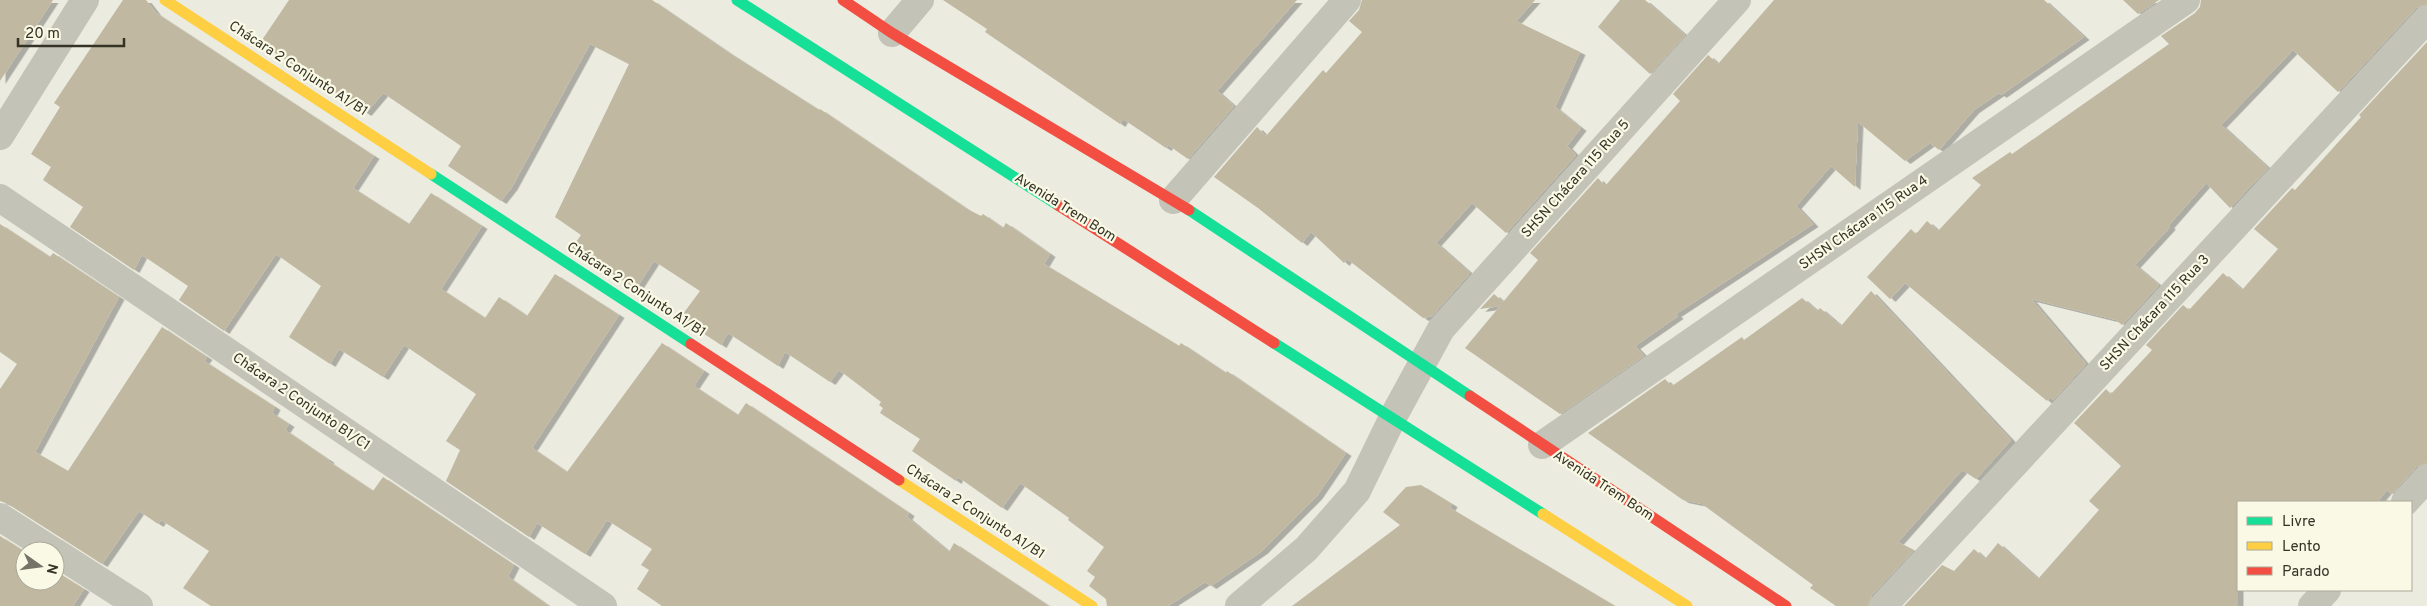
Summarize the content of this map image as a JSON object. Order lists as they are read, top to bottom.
{
  "streets": {
    "street": [
      "Chácara 2 Conjunto A1/B1",
      "SHSN Chácara 115 Rua 5",
      "Avenida Trem Bom",
      "SHSN Chácara 115 Rua 4",
      "SHSN Chácara 115 Rua 3",
      "Chácara 2 Conjunto B1/C1"
    ]
  },
  "crossings": [
    ["SHSN Chácara 115 Rua 5", "Avenida Trem Bom"],
    ["Avenida Trem Bom", "SHSN Chácara 115 Rua 4"]
  ],
  "legend": ["Livre", "Lento", "Parado"],
  "scale_bar": "20 m",
  "north": "right"
}
